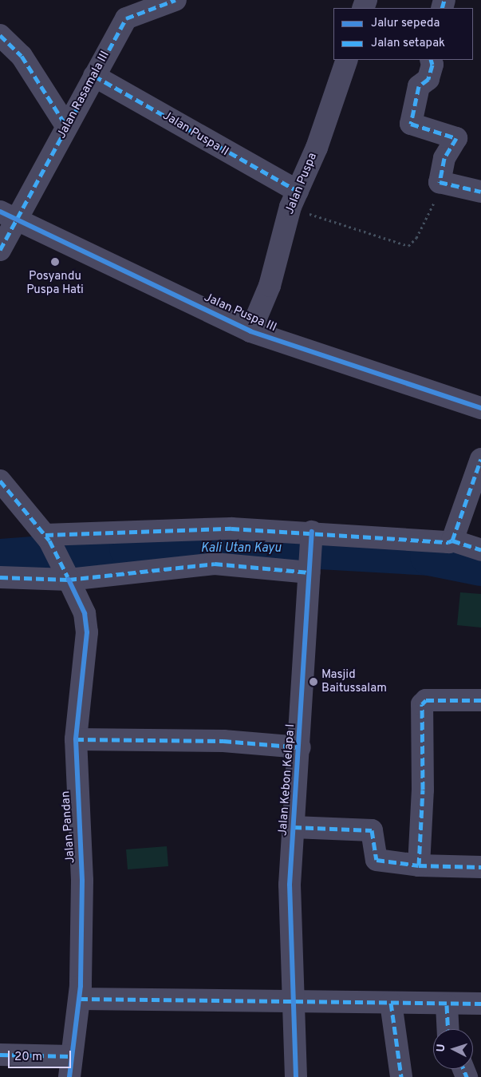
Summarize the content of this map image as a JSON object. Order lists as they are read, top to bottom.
{
  "streets": {
    "street": [
      "Jalan Rasamala III",
      "Jalan Puspa II",
      "Jalan Puspa",
      "Jalan Puspa III",
      "Jalan Kebon Kelapa I",
      "Jalan Pandan"
    ]
  },
  "crossings": [
    ["Jalan Rasamala III", "Jalan Puspa II"],
    ["Jalan Rasamala III", "Jalan Puspa III"],
    ["Jalan Puspa II", "Jalan Puspa"],
    ["Jalan Puspa", "Jalan Puspa III"]
  ],
  "water": ["Kali Utan Kayu"],
  "places": ["Posyandu Puspa Hati", "Masjid Baitussalam"],
  "legend": ["Jalur sepeda", "Jalan setapak"],
  "scale_bar": "20 m",
  "north": "left"
}
